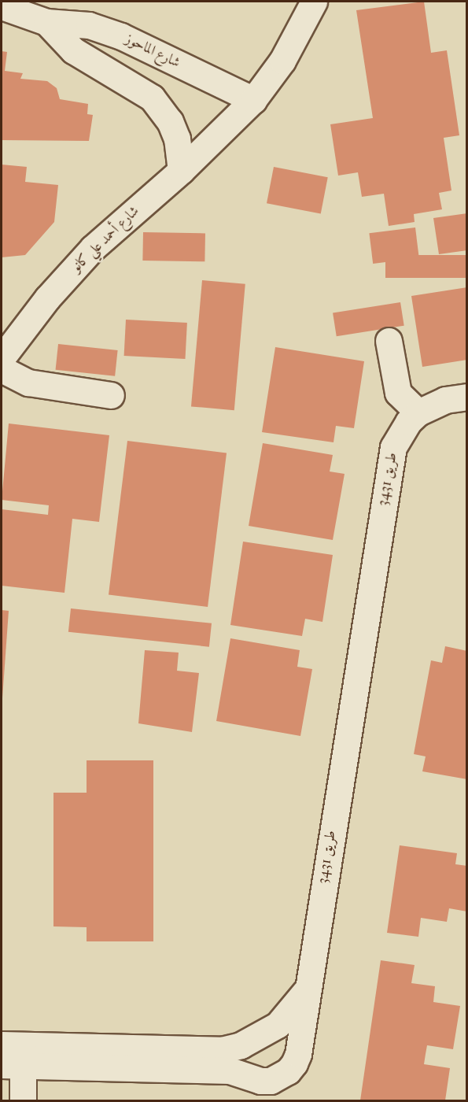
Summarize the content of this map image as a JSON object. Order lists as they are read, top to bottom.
{
  "streets": {
    "street": ["شارع الماحوز", "شارع أحمد علي كانو", "طريق 3431"]
  },
  "crossings": [
    ["شارع الماحوز", "شارع أحمد علي كانو"]
  ]
}
